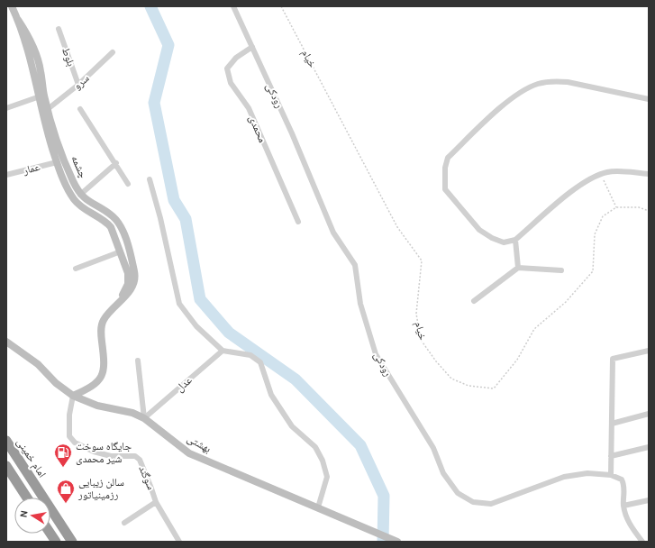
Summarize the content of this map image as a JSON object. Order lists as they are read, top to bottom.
{
  "streets": {
    "highway": ["امام خمینی"],
    "street": [
      "بلوط",
      "سرو",
      "رودکی",
      "محمدی",
      "چشمه",
      "عمار",
      "عدل",
      "بهشتی",
      "سوگند"
    ],
    "path": ["خیام"]
  },
  "crossings": [
    ["بلوط", "سرو"],
    ["سرو", "چشمه"],
    ["رودکی", "محمدی"],
    ["چشمه", "عمار"],
    ["چشمه", "بهشتی"],
    ["چشمه", "سوگند"],
    ["عدل", "بهشتی"],
    ["بهشتی", "سوگند"]
  ],
  "places": {
    "fuel station": ["جایگاه سوخت شیر محمدی"],
    "shop": ["سالن زیبایی رزمینیاتور"]
  },
  "north": "left"
}
